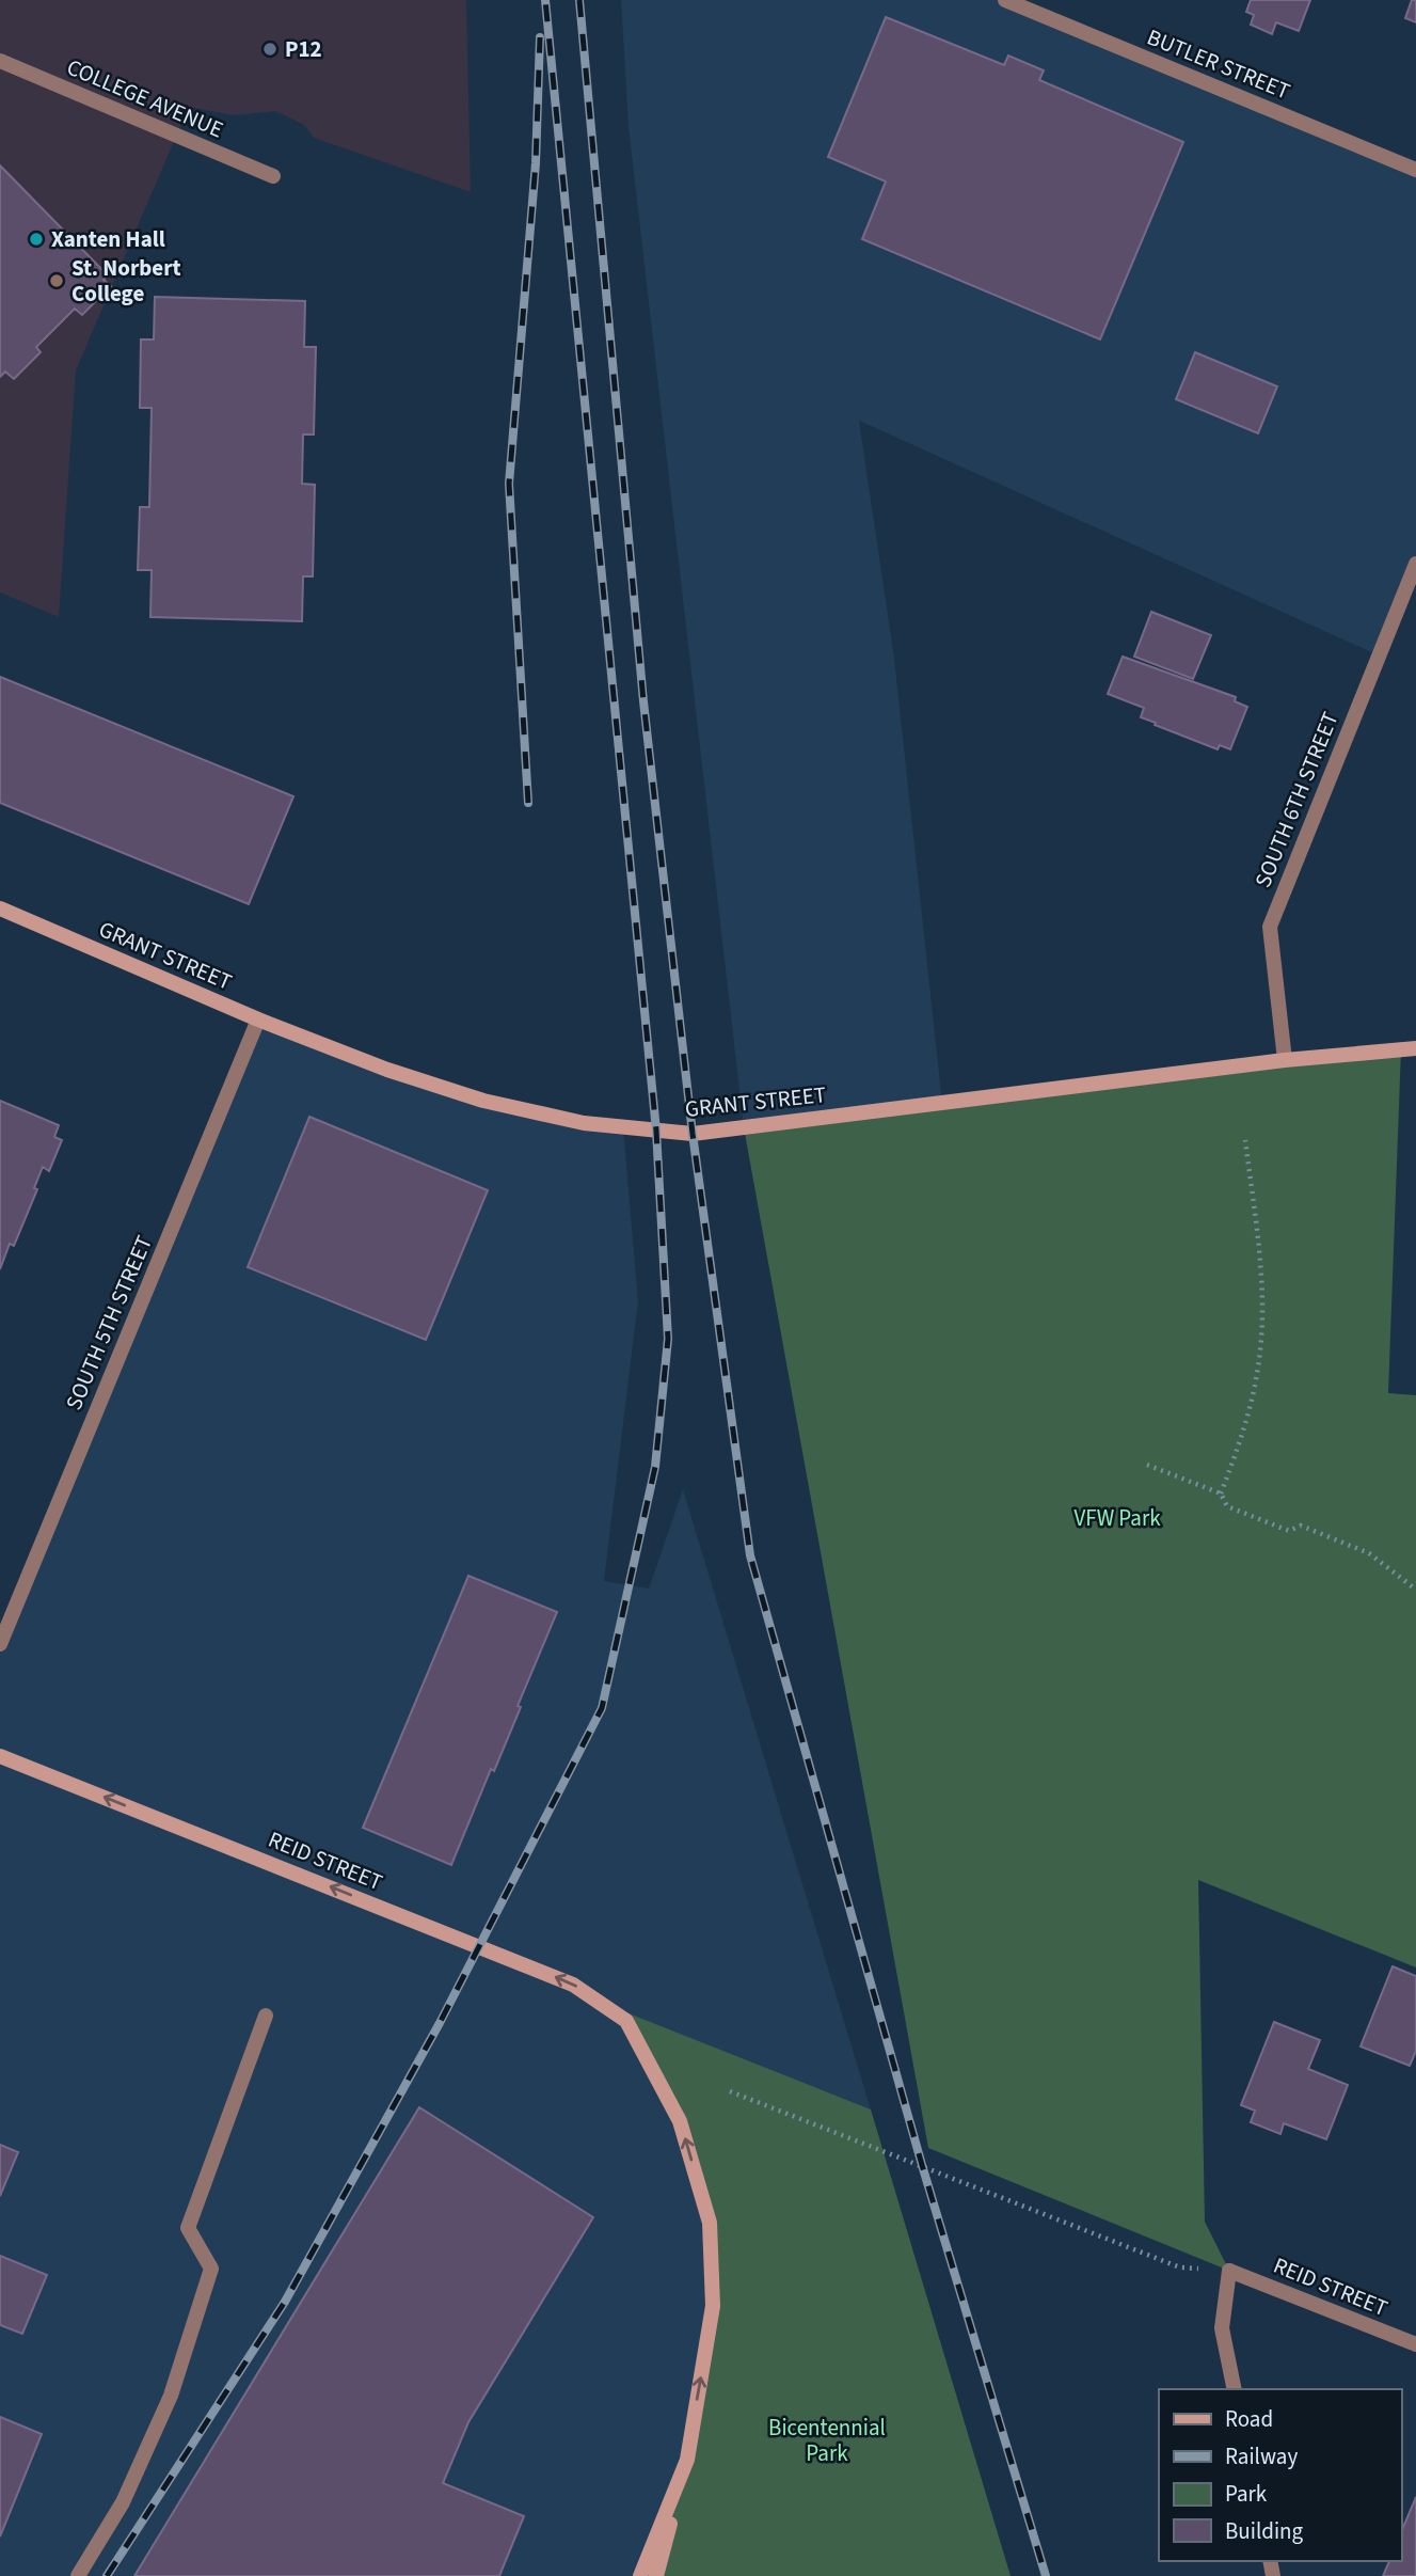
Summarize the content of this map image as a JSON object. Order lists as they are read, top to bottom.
{
  "streets": {
    "street": [
      "BUTLER STREET",
      "COLLEGE AVENUE",
      "SOUTH 6TH STREET",
      "GRANT STREET",
      "SOUTH 5TH STREET",
      "REID STREET"
    ]
  },
  "crossings": [
    ["SOUTH 6TH STREET", "GRANT STREET"],
    ["GRANT STREET", "SOUTH 5TH STREET"]
  ],
  "one_way": ["REID STREET"],
  "parks": ["VFW Park", "Bicentennial Park"],
  "places": ["P12", "Xanten Hall", "St. Norbert College"],
  "legend": [
    "Road",
    "Railway",
    "Park",
    "Building"
  ]
}
